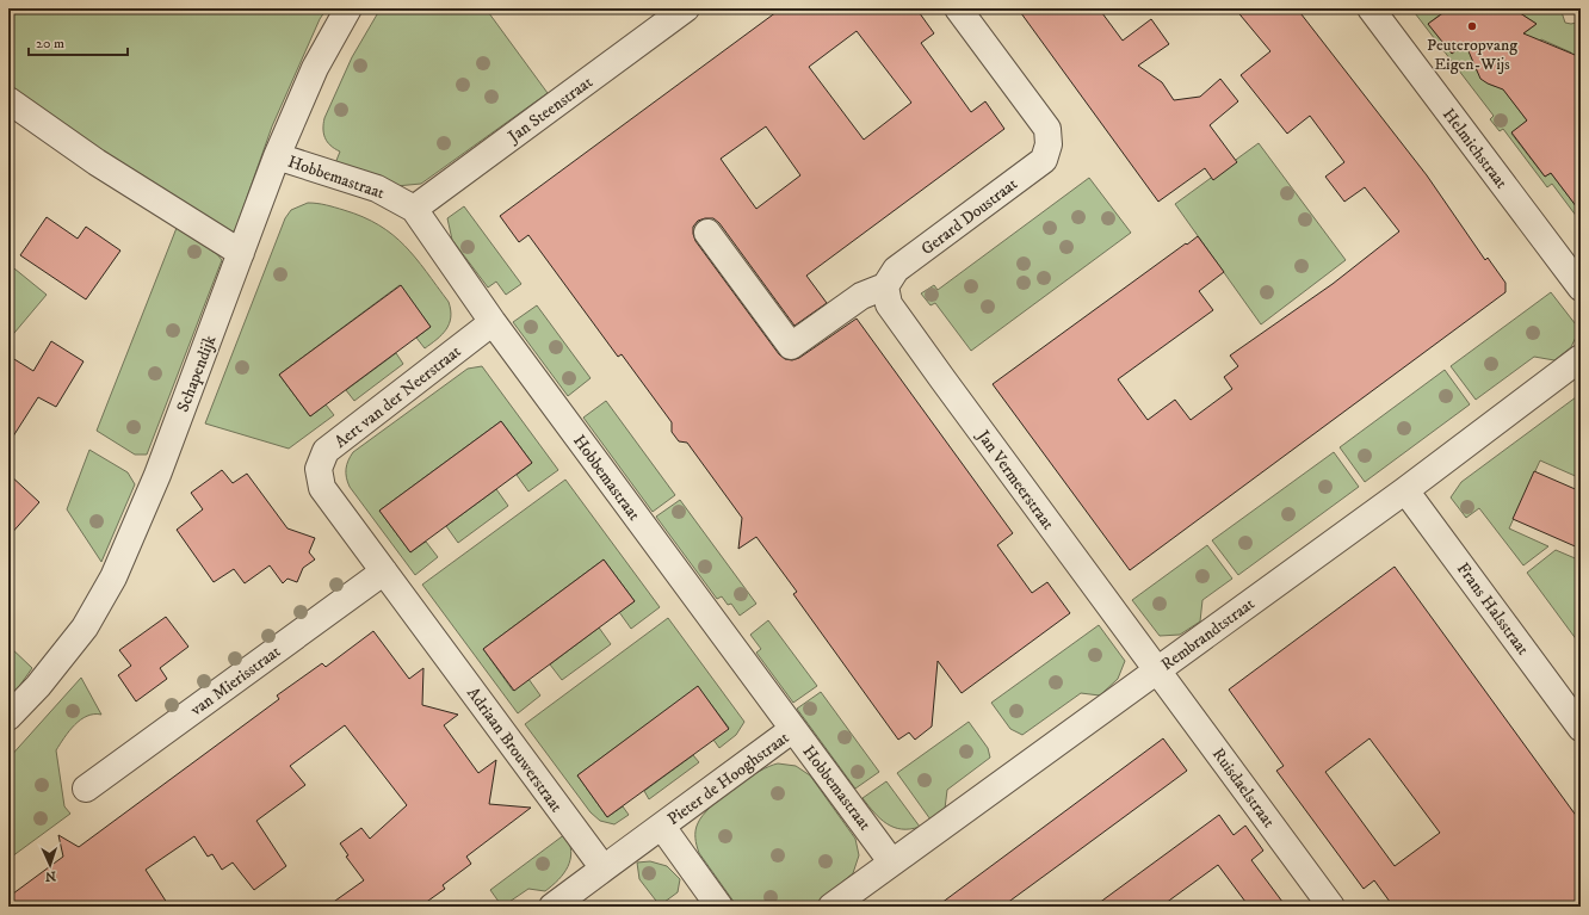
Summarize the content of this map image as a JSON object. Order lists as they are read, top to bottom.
{
  "streets": {
    "street": [
      "Jan Steenstraat",
      "Helmichstraat",
      "Hobbemastraat",
      "Gerard Doustraat",
      "Schapendijk",
      "Aert van der Neerstraat",
      "Jan Vermeerstraat",
      "Frans Halsstraat",
      "Rembrandtstraat",
      "van Mierisstraat",
      "Adriaan Brouwerstraat",
      "Pieter de Hooghstraat",
      "Ruisdaelstraat"
    ]
  },
  "crossings": [
    ["Jan Steenstraat", "Hobbemastraat"],
    ["Hobbemastraat", "Schapendijk"],
    ["Hobbemastraat", "Aert van der Neerstraat"],
    ["Hobbemastraat", "Rembrandtstraat"],
    ["Hobbemastraat", "Pieter de Hooghstraat"],
    ["Gerard Doustraat", "Jan Vermeerstraat"],
    ["Aert van der Neerstraat", "van Mierisstraat"],
    ["Aert van der Neerstraat", "Adriaan Brouwerstraat"],
    ["Jan Vermeerstraat", "Rembrandtstraat"],
    ["Jan Vermeerstraat", "Ruisdaelstraat"],
    ["Frans Halsstraat", "Rembrandtstraat"],
    ["Rembrandtstraat", "Ruisdaelstraat"],
    ["van Mierisstraat", "Adriaan Brouwerstraat"]
  ],
  "places": ["Peuteropvang Eigen-Wijs"],
  "scale_bar": "20 m",
  "north": "bottom"
}
